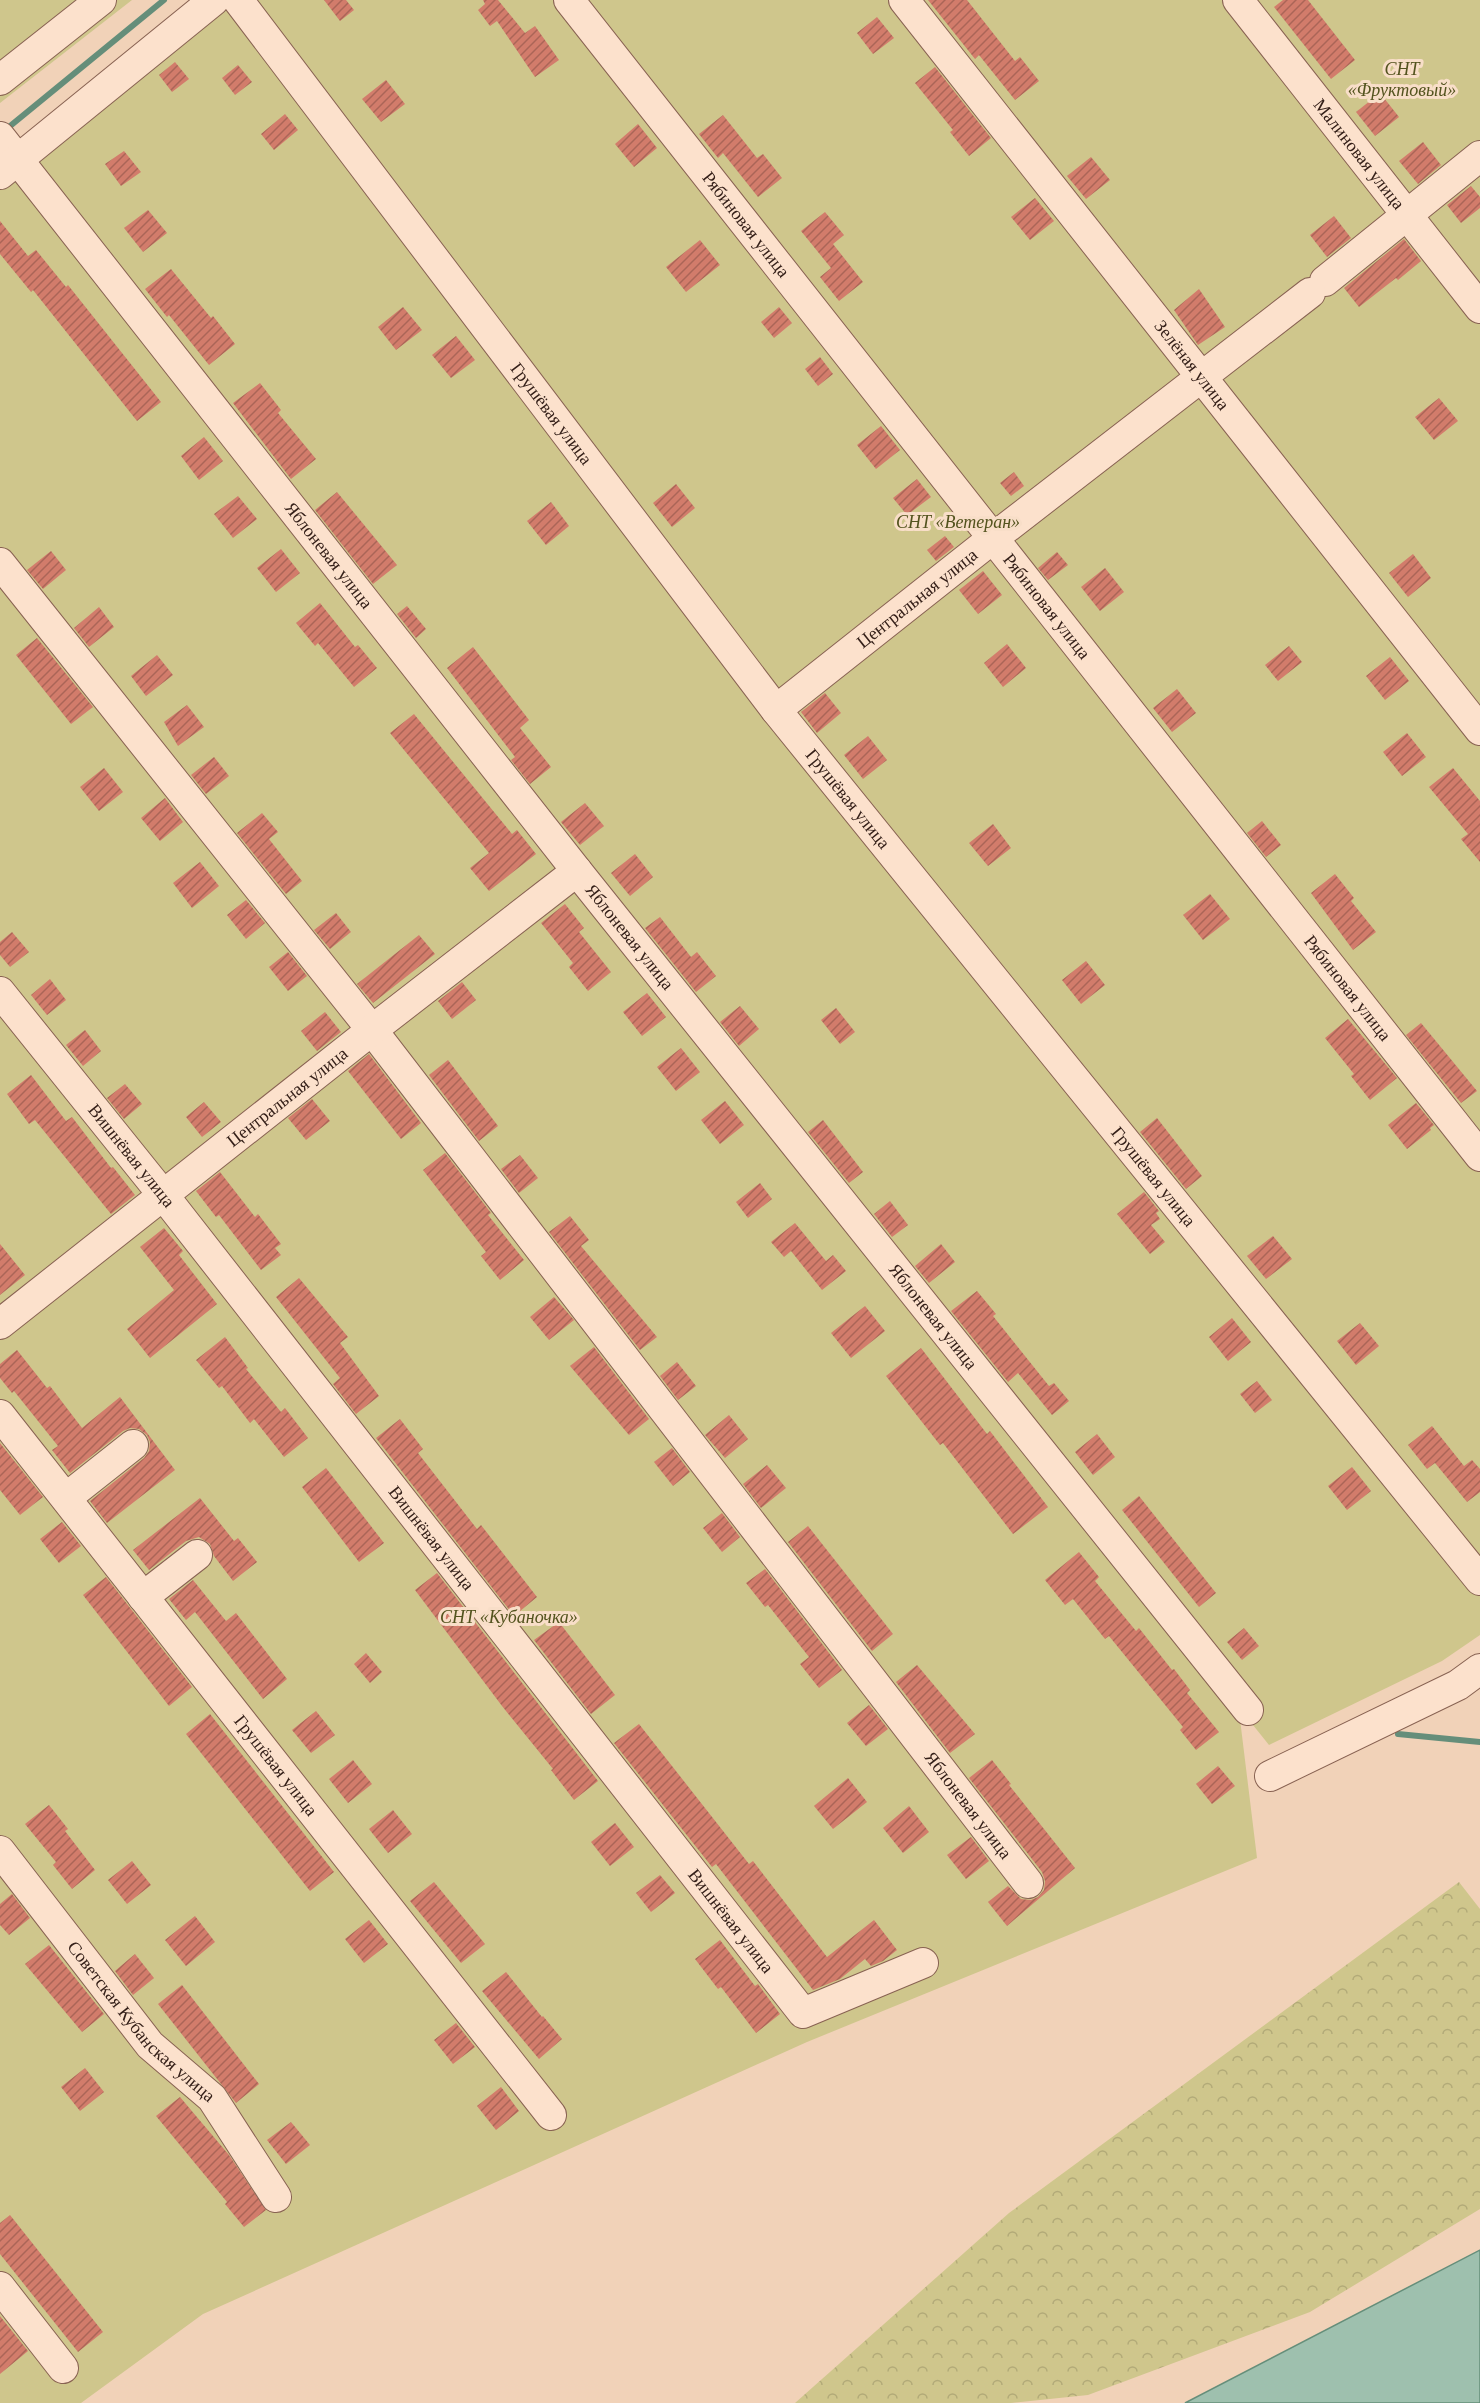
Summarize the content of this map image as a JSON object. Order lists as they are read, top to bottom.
{
  "streets": {
    "street": [
      "Малиновая улица",
      "Рябиновая улица",
      "Зелёная улица",
      "Грушёвая улица",
      "Яблоневая улица",
      "Центральная улица",
      "Вишнёвая улица",
      "Советская Кубанская улица"
    ]
  },
  "crossings": [
    ["Малиновая улица", "Центральная улица"],
    ["Рябиновая улица", "Центральная улица"],
    ["Зелёная улица", "Центральная улица"],
    ["Грушёвая улица", "Центральная улица"],
    ["Яблоневая улица", "Центральная улица"],
    ["Центральная улица", "Вишнёвая улица"]
  ],
  "parks": ["СНТ «Фруктовый»", "СНТ «Ветеран»", "СНТ «Кубаночка»"]
}
